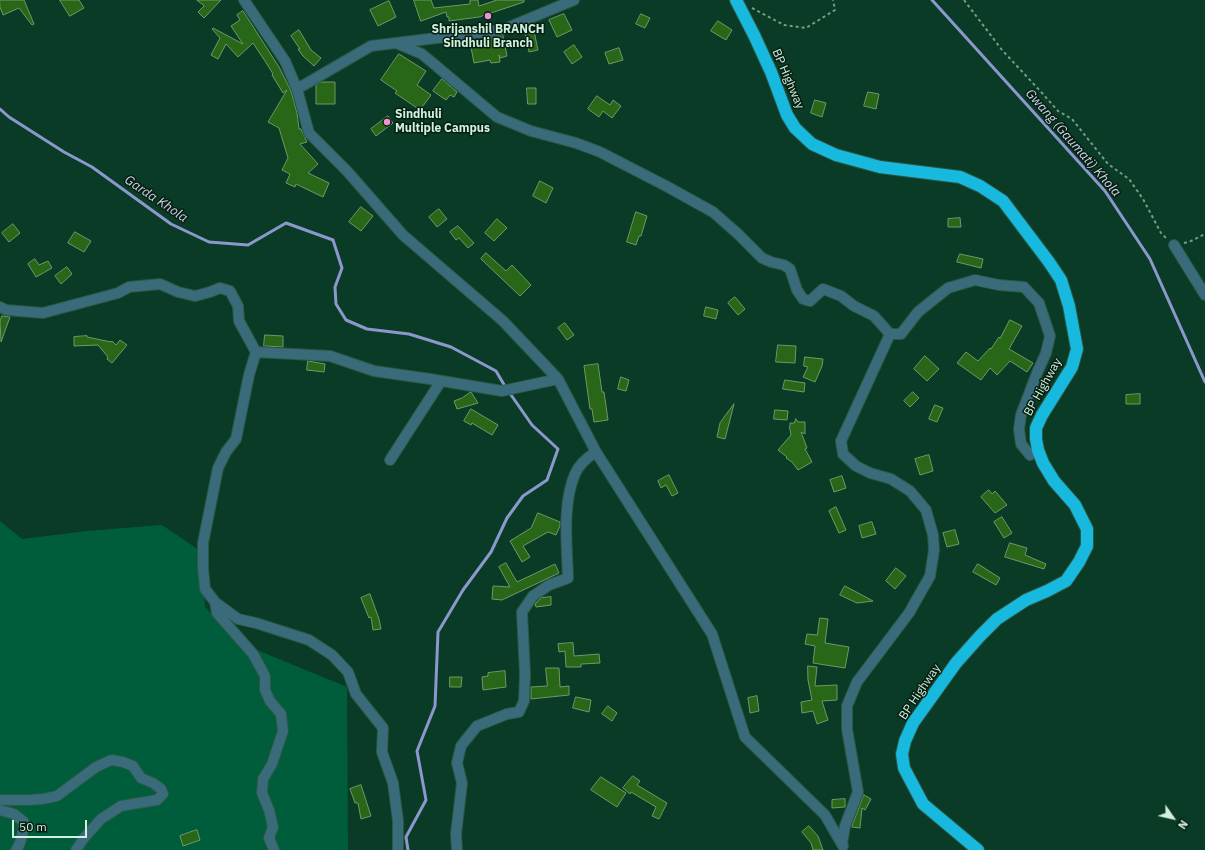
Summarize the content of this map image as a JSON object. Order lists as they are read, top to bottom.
{
  "streets": {
    "highway": ["BP Highway"]
  },
  "water": ["Gwang (Gaumati) Khola", "Garda Khola"],
  "places": ["Shrijanshil BRANCH Sindhuli Branch", "Sindhuli Multiple Campus"],
  "scale_bar": "50 m",
  "north": "bottom right"
}
